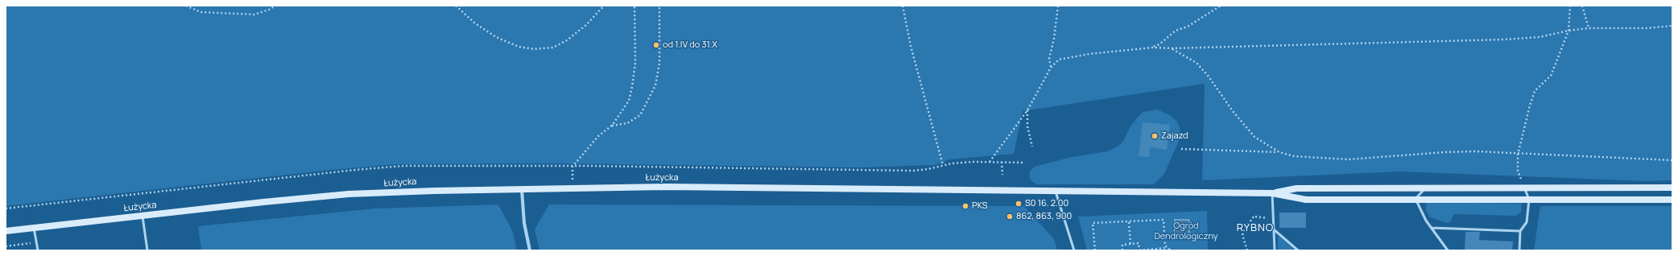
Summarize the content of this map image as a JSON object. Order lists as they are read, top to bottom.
{
  "streets": {
    "main road": ["Łużycka"]
  },
  "districts": ["RYBNO"],
  "parks": ["Ogród Dendrologiczny"],
  "places": [
    "od 1.IV do 31.X",
    "Zajazd",
    "S0 16. 2.00",
    "PKS",
    "862, 863, 900"
  ]
}
